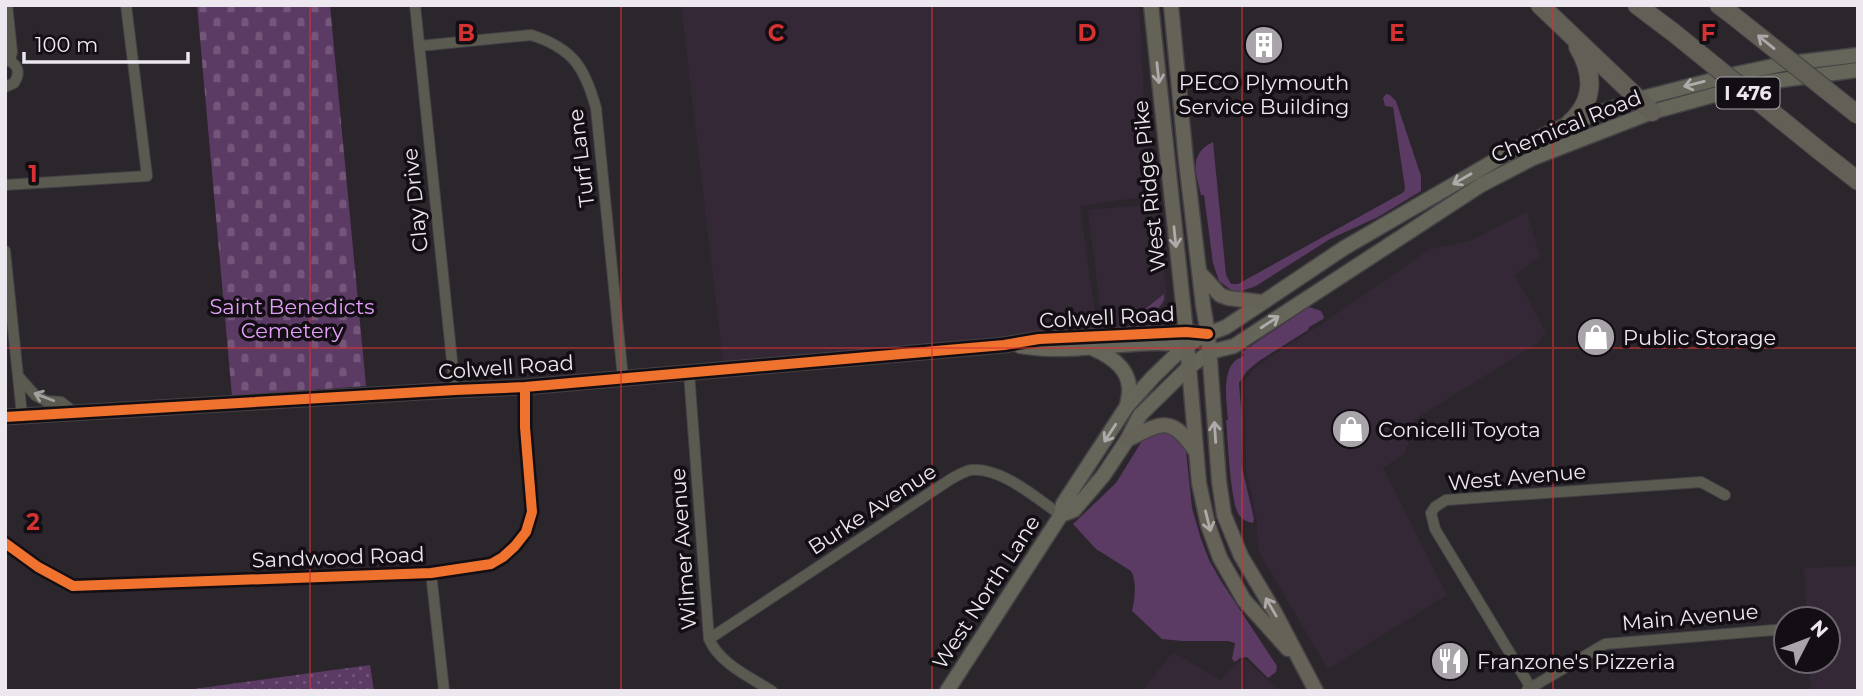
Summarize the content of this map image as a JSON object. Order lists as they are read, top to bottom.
{
  "streets": {
    "highway": ["I 476"],
    "main road": [
      "Chemical Road",
      "West Ridge Pike",
      "Colwell Road",
      "West North Lane"
    ],
    "street": [
      "Turf Lane",
      "Clay Drive",
      "West Avenue",
      "Burke Avenue",
      "Wilmer Avenue",
      "Sandwood Road",
      "Main Avenue"
    ]
  },
  "crossings": [
    ["Chemical Road", "West Ridge Pike"],
    ["Chemical Road", "West North Lane"],
    ["Turf Lane", "Clay Drive"],
    ["Turf Lane", "Colwell Road"],
    ["West Ridge Pike", "Colwell Road"],
    ["West Ridge Pike", "West North Lane"],
    ["Clay Drive", "Colwell Road"],
    ["Colwell Road", "Wilmer Avenue"],
    ["Colwell Road", "Sandwood Road"],
    ["Colwell Road", "West North Lane"],
    ["West Avenue", "Main Avenue"],
    ["Burke Avenue", "Wilmer Avenue"],
    ["Burke Avenue", "West North Lane"]
  ],
  "parks": ["Saint Benedicts Cemetery"],
  "places": {
    "building": ["PECO Plymouth Service Building"],
    "shop": ["Public Storage", "Conicelli Toyota"],
    "restaurant": ["Franzone's Pizzeria"]
  },
  "scale_bar": "100 m",
  "north": "top right",
  "grid": {
    "columns": [
      "B",
      "C",
      "D",
      "E",
      "F"
    ],
    "rows": ["1", "2"]
  }
}
